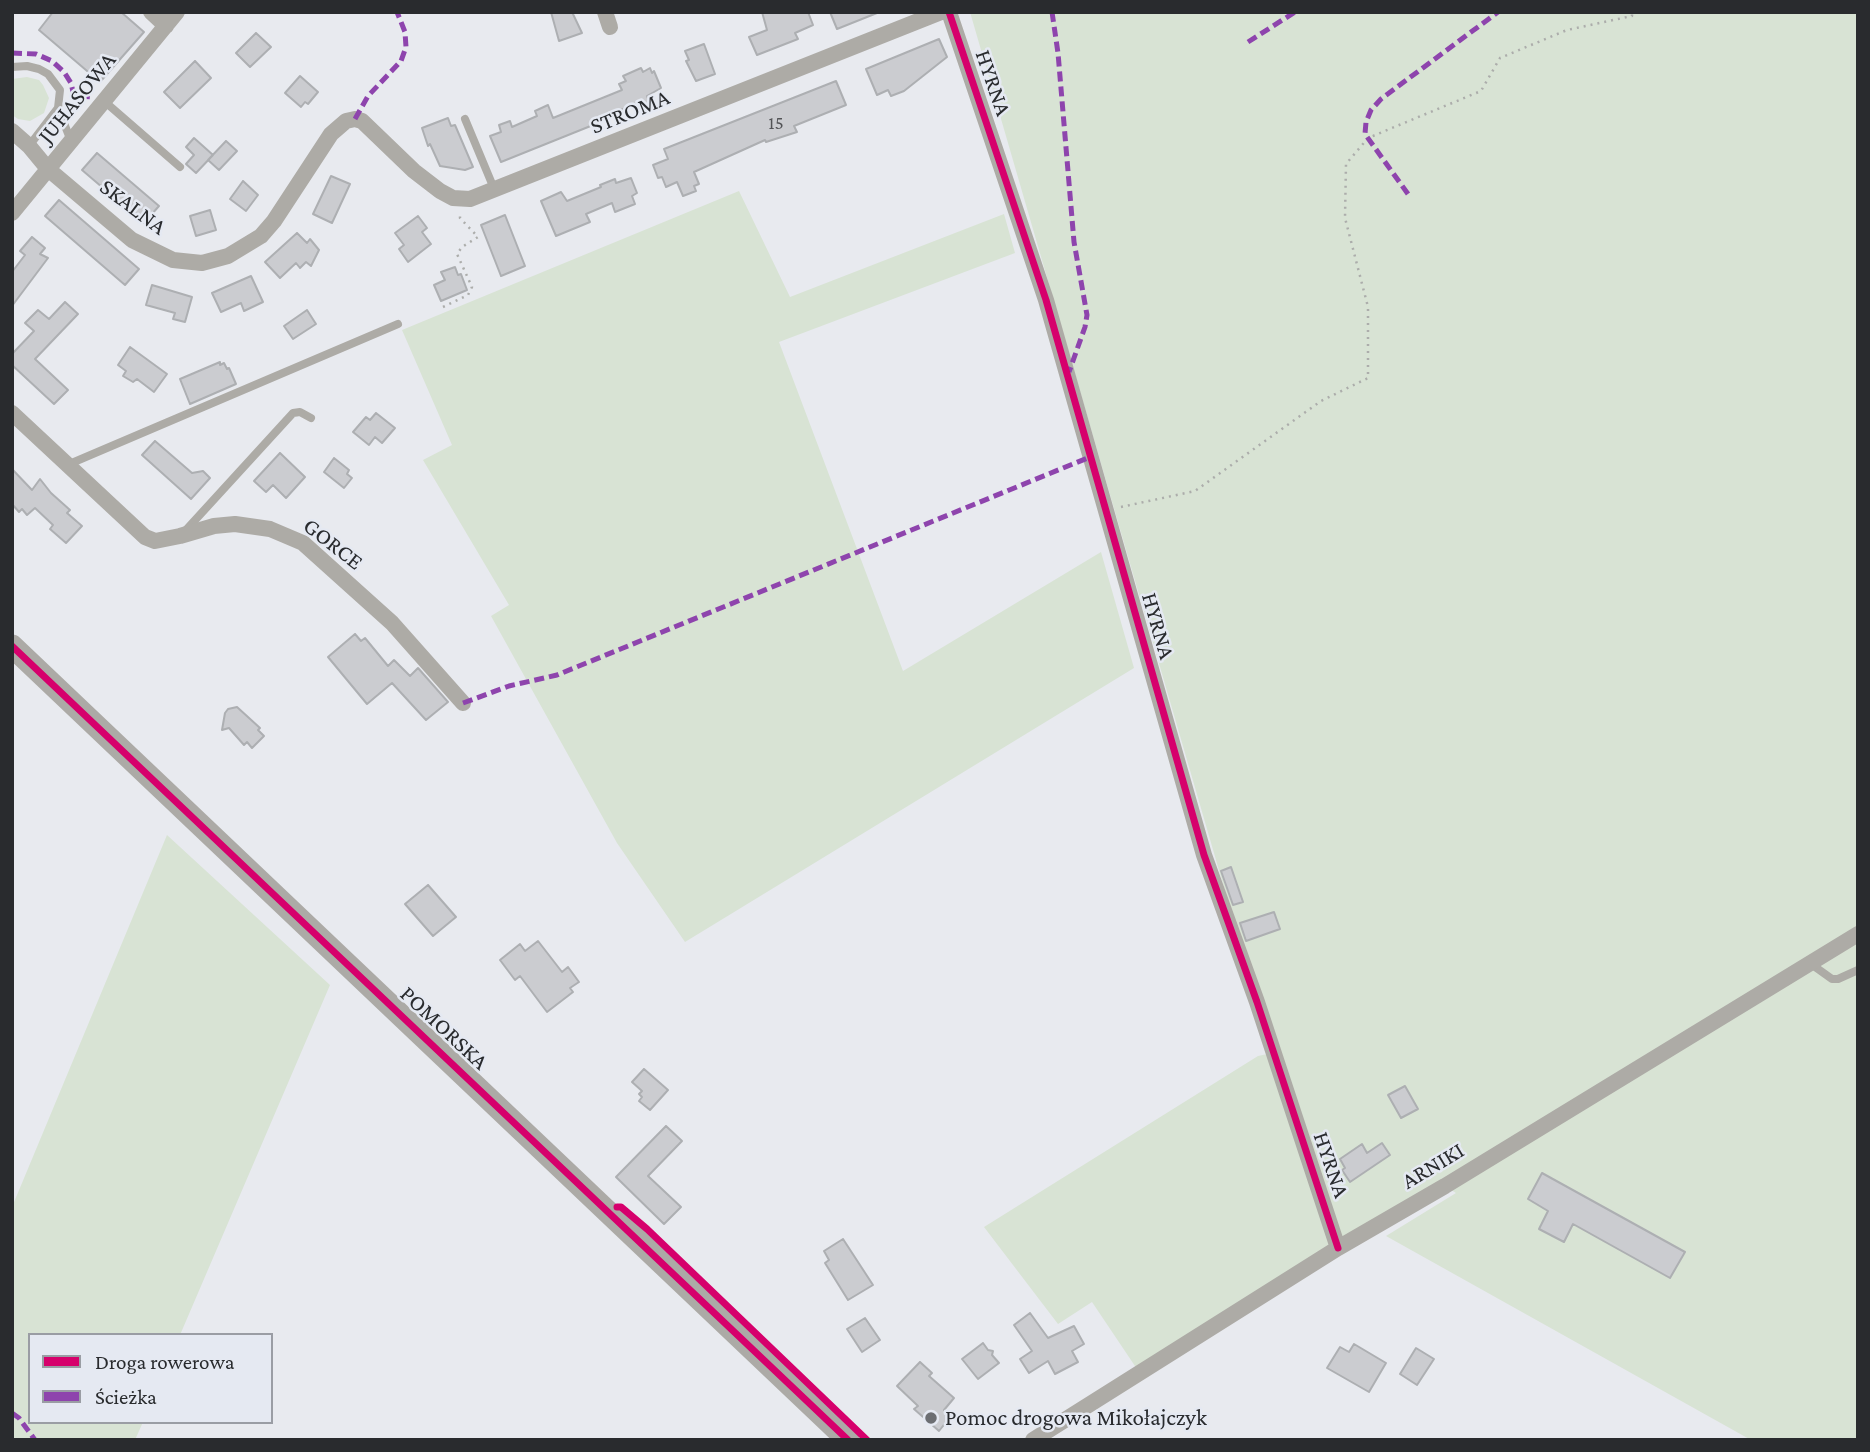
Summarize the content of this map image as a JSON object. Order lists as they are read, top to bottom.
{
  "streets": {
    "street": [
      "HYRNA",
      "JUHASOWA",
      "STROMA",
      "SKALNA",
      "GORCE",
      "POMORSKA",
      "ARNIKI"
    ]
  },
  "crossings": [
    ["HYRNA", "ARNIKI"],
    ["JUHASOWA", "SKALNA"],
    ["STROMA", "SKALNA"]
  ],
  "places": ["Pomoc drogowa Mikołajczyk"],
  "house_numbers": ["15"],
  "legend": ["Droga rowerowa", "Ścieżka"]
}
